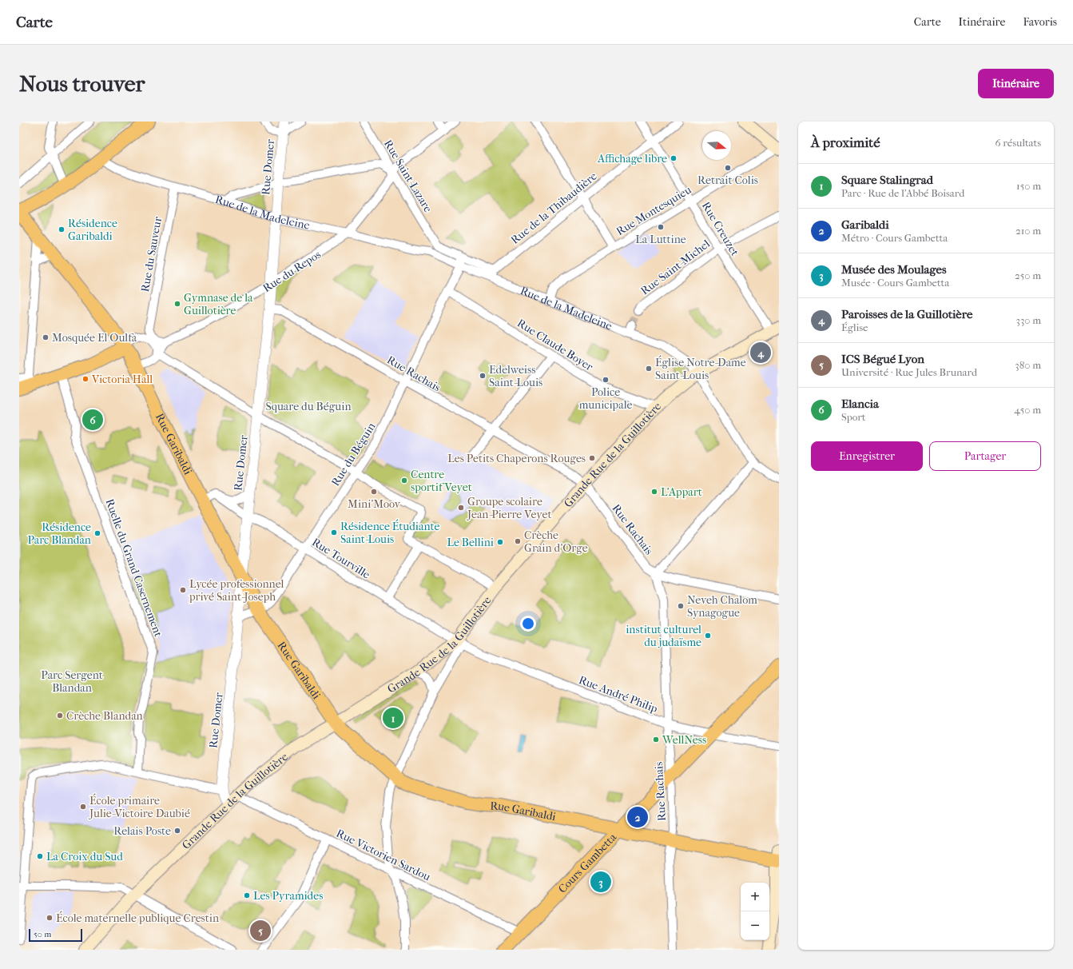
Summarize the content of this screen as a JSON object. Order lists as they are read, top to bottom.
{
  "streets": {
    "main road": ["Rue Garibaldi", "Grande Rue de la Guillotière", "Cours Gambetta"],
    "street": [
      "Rue Domer",
      "Rue Saint-Lazare",
      "Rue de la Thibaudière",
      "Rue Montesquieu",
      "Rue de la Madeleine",
      "Rue Creuzet",
      "Rue du Sauveur",
      "Rue Saint-Michel",
      "Rue du Repos",
      "Rue Claude Boyer",
      "Rue Rachais",
      "Rue du Béguin",
      "Rue Tourville",
      "Ruelle du Grand Casernement",
      "Rue André Philip",
      "Rue Victorien Sardou"
    ]
  },
  "crossings": [
    ["Rue Domer", "Rue de la Madeleine"],
    ["Rue Domer", "Rue du Repos"],
    ["Rue Domer", "Rue Rachais"],
    ["Rue Domer", "Rue Garibaldi"],
    ["Rue Domer", "Rue Tourville"],
    ["Rue Saint-Lazare", "Rue de la Madeleine"],
    ["Rue Saint-Lazare", "Rue du Repos"],
    ["Rue de la Thibaudière", "Rue de la Madeleine"],
    ["Rue de la Thibaudière", "Rue Creuzet"],
    ["Rue Montesquieu", "Rue de la Madeleine"],
    ["Rue Montesquieu", "Rue Creuzet"],
    ["Rue de la Madeleine", "Rue du Sauveur"],
    ["Rue de la Madeleine", "Rue du Repos"],
    ["Rue de la Madeleine", "Rue du Béguin"],
    ["Rue de la Madeleine", "Grande Rue de la Guillotière"],
    ["Rue Creuzet", "Rue Saint-Michel"],
    ["Rue Creuzet", "Grande Rue de la Guillotière"],
    ["Rue Claude Boyer", "Rue du Béguin"],
    ["Rue Claude Boyer", "Grande Rue de la Guillotière"],
    ["Rue Rachais", "Rue Garibaldi"],
    ["Rue Rachais", "Rue du Béguin"],
    ["Rue Rachais", "Grande Rue de la Guillotière"],
    ["Rue Rachais", "Rue André Philip"],
    ["Rue Rachais", "Cours Gambetta"],
    ["Rue Garibaldi", "Rue du Béguin"],
    ["Rue Garibaldi", "Grande Rue de la Guillotière"],
    ["Rue Garibaldi", "Cours Gambetta"],
    ["Rue du Béguin", "Rue Tourville"],
    ["Grande Rue de la Guillotière", "Rue Tourville"],
    ["Grande Rue de la Guillotière", "Rue André Philip"],
    ["Grande Rue de la Guillotière", "Rue Victorien Sardou"],
    ["Rue Tourville", "Rue André Philip"],
    ["Rue André Philip", "Cours Gambetta"],
    ["Rue Victorien Sardou", "Cours Gambetta"]
  ],
  "parks": ["Square du Béguin", "Parc Sergent Blandan"],
  "places": [
    "Affichage libre",
    "Retrait Colis",
    "La Luttine",
    "Résidence Garibaldi",
    "Gymnase de la Guillotière",
    "Mosquée El Oulfa",
    "Église Notre-Dame Saint-Louis",
    "Edelweiss Saint-Louis",
    "Victoria Hall",
    "Police municipale",
    "Les Petits Chaperons Rouges",
    "Centre sportif Veyet",
    "Mini’Moov",
    "L'Appart",
    "Groupe scolaire Jean-Pierre Veyet",
    "Résidence Étudiante Saint-Louis",
    "Résidence Parc Blandan",
    "Crèche Grain d’Orge",
    "Le Bellini",
    "Lycée professionnel privé Saint-Joseph",
    "Neveh Chalom Synagogue",
    "institut culturel du judaïsme",
    "Crèche Blandan",
    "WellNess",
    "École primaire Julie-Victoire Daubié",
    "Relais Poste",
    "La Croix du Sud",
    "Les Pyramides",
    "École maternelle publique Crestin"
  ],
  "scale_bar": "50 m",
  "north": "right",
  "page": {
    "header": "Carte",
    "nav": ["Carte", "Itinéraire", "Favoris"],
    "buttons": [
      "Itinéraire",
      ["Enregistrer", "Partager"]
    ],
    "title": "Nous trouver",
    "heading": ["À proximité", "6 résultats"],
    "list": [
      {
        "mark": "1",
        "name": "Square Stalingrad",
        "note": "Parc · Rue de l'Abbé Boisard",
        "value": "150 m"
      },
      {
        "mark": "2",
        "name": "Garibaldi",
        "note": "Métro · Cours Gambetta",
        "value": "210 m"
      },
      {
        "mark": "3",
        "name": "Musée des Moulages",
        "note": "Musée · Cours Gambetta",
        "value": "250 m"
      },
      {
        "mark": "4",
        "name": "Paroisses de la Guillotière",
        "note": "Église",
        "value": "330 m"
      },
      {
        "mark": "5",
        "name": "ICS Bégué Lyon",
        "note": "Université · Rue Jules Brunard",
        "value": "380 m"
      },
      {
        "mark": "6",
        "name": "Elancia",
        "note": "Sport",
        "value": "450 m"
      }
    ],
    "pins": [
      "4",
      "6",
      "1",
      "2",
      "3",
      "5"
    ],
    "map_buttons": ["+", "−"],
    "scale": "50 m"
  }
}
